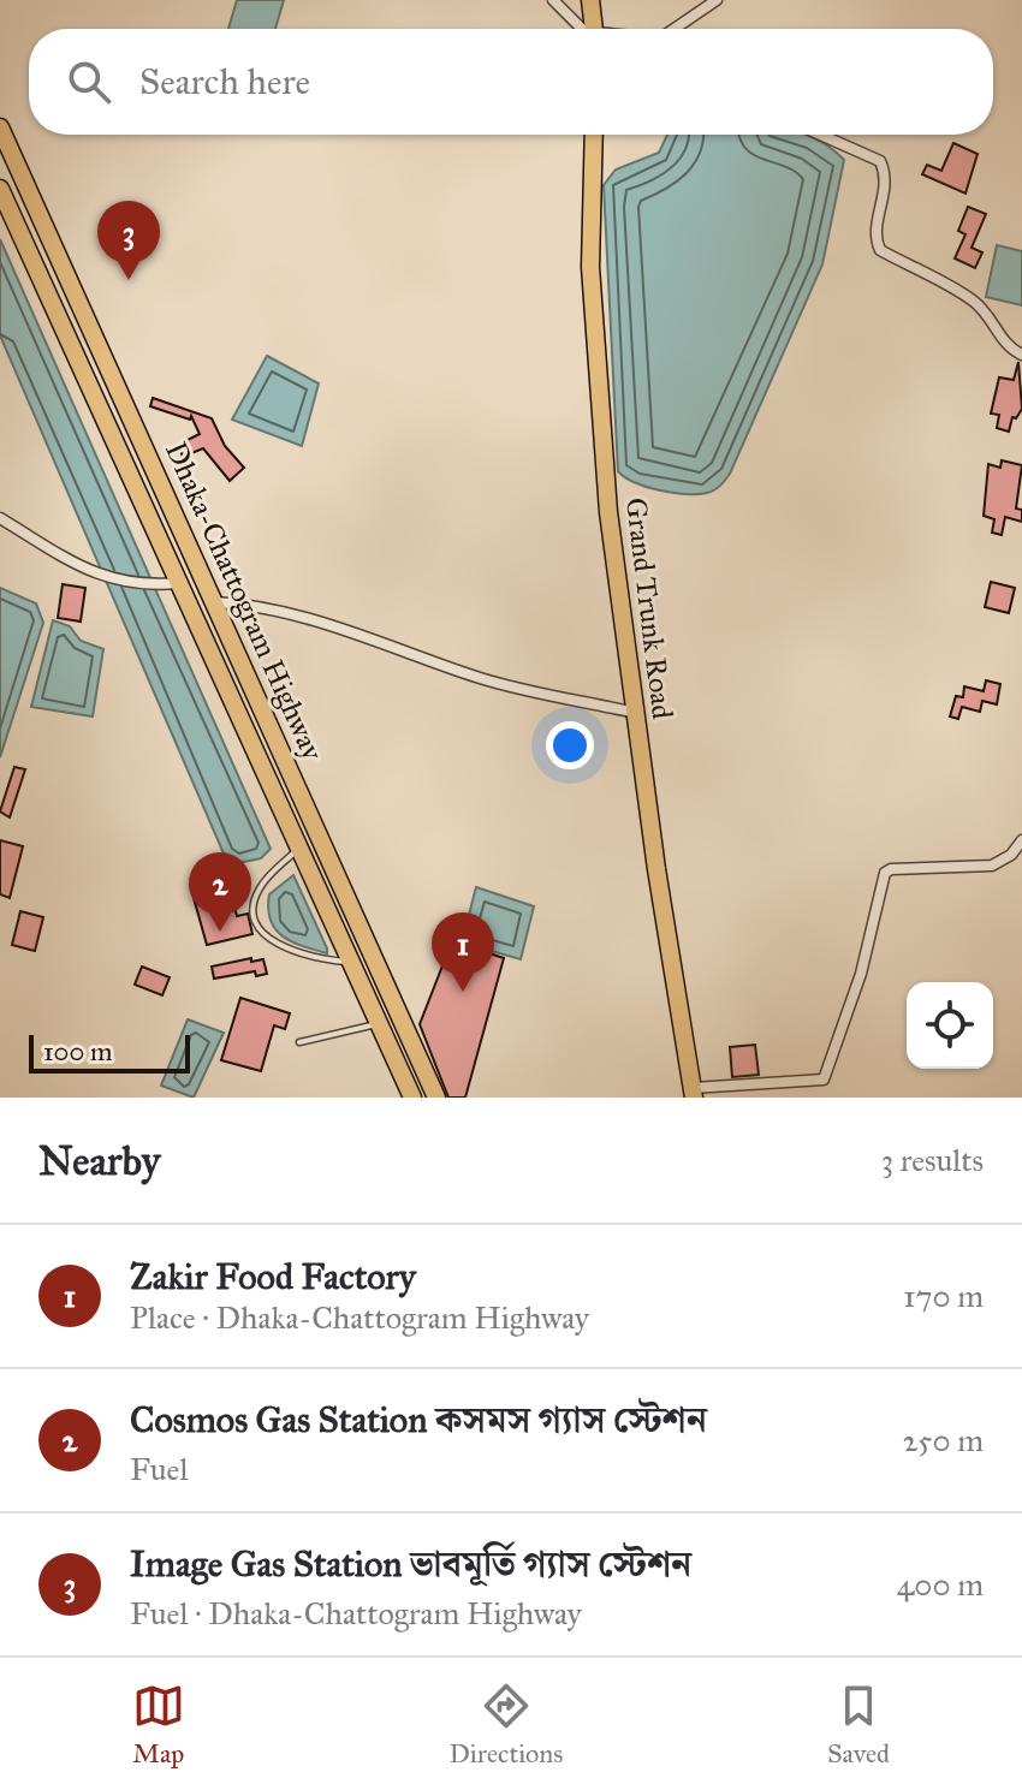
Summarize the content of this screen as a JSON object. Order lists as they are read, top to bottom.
{
  "streets": {
    "highway": ["Dhaka-Chattogram Highway", "Grand Trunk Road"]
  },
  "scale_bar": "100 m",
  "page": {
    "search": "Search here",
    "pins": ["3", "2", "1"],
    "scale": "100 m",
    "heading": ["Nearby", "3 results"],
    "list": [
      {
        "mark": "1",
        "name": "Zakir Food Factory",
        "note": "Place · Dhaka-Chattogram Highway",
        "value": "170 m"
      },
      {
        "mark": "2",
        "name": "Cosmos Gas Station কসমস গ্যাস স্টেশন",
        "note": "Fuel",
        "value": "250 m"
      },
      {
        "mark": "3",
        "name": "Image Gas Station ভাবমূর্তি গ্যাস স্টেশন",
        "note": "Fuel · Dhaka-Chattogram Highway",
        "value": "400 m"
      }
    ],
    "nav": ["Map", "Directions", "Saved"]
  }
}
